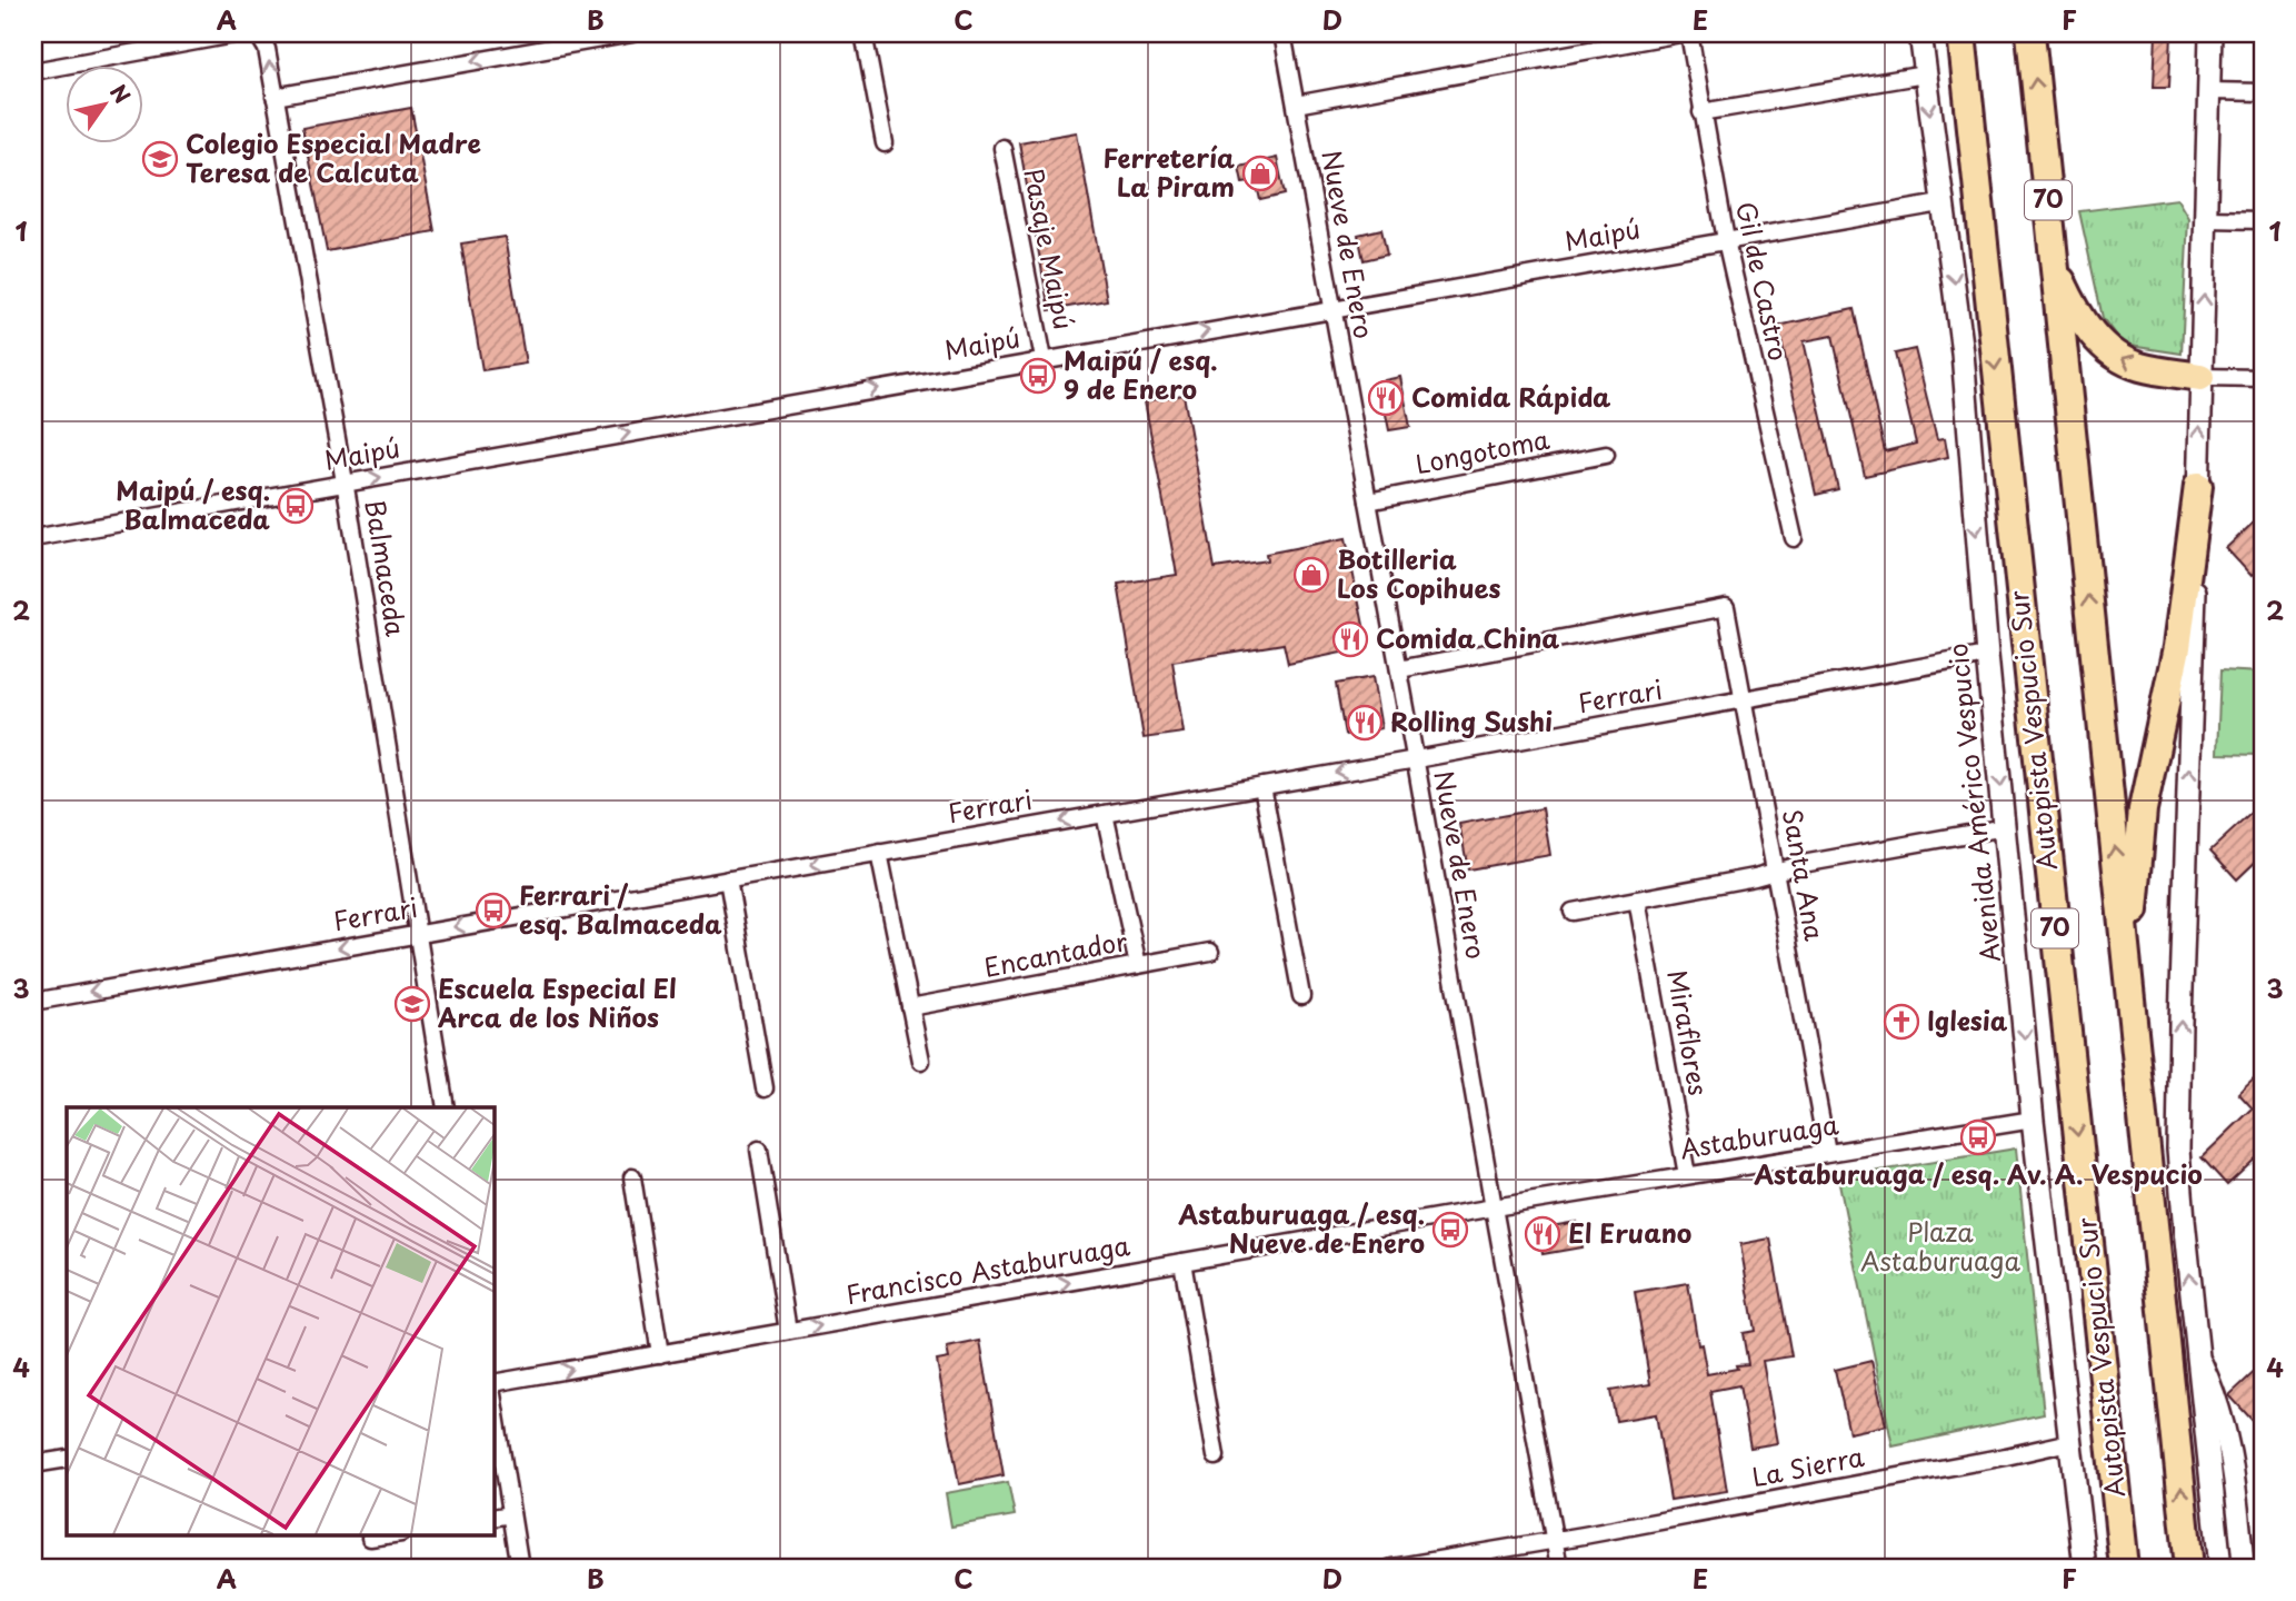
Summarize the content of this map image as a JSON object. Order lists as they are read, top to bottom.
{
  "streets": {
    "highway": ["70", "Autopista Vespucio Sur"],
    "main road": ["Avenida Américo Vespucio"],
    "street": [
      "Maipú",
      "Nueve de Enero",
      "Pasaje Maipú",
      "Gil de Castro",
      "Longotoma",
      "Balmaceda",
      "Ferrari",
      "Santa Ana",
      "Encantador",
      "Miraflores",
      "Astaburuaga",
      "Francisco Astaburuaga",
      "La Sierra"
    ]
  },
  "crossings": [
    ["Maipú", "Nueve de Enero"],
    ["Maipú", "Pasaje Maipú"],
    ["Maipú", "Gil de Castro"],
    ["Maipú", "Balmaceda"],
    ["Maipú", "Avenida Américo Vespucio"],
    ["Nueve de Enero", "Longotoma"],
    ["Nueve de Enero", "Ferrari"],
    ["Nueve de Enero", "Santa Ana"],
    ["Nueve de Enero", "Astaburuaga"],
    ["Nueve de Enero", "Francisco Astaburuaga"],
    ["Nueve de Enero", "La Sierra"],
    ["Balmaceda", "Ferrari"],
    ["Ferrari", "Avenida Américo Vespucio"],
    ["Ferrari", "Santa Ana"],
    ["Avenida Américo Vespucio", "Astaburuaga"],
    ["Avenida Américo Vespucio", "La Sierra"],
    ["Santa Ana", "Astaburuaga"],
    ["Miraflores", "Astaburuaga"],
    ["Astaburuaga", "Francisco Astaburuaga"]
  ],
  "one_way": ["Maipú", "Ferrari", "Francisco Astaburuaga"],
  "parks": ["Plaza Astaburuaga"],
  "places": {
    "school or university": ["Colegio Especial Madre Teresa de Calcuta", "Escuela Especial El Arca de los Niños"],
    "shop": ["Ferretería La Piram", "Botilleria Los Copihues"],
    "bus stop": [
      "Maipú / esq. 9 de Enero",
      "Maipú / esq. Balmaceda",
      "Ferrari / esq. Balmaceda",
      "Astaburuaga / esq. Av. A. Vespucio",
      "Astaburuaga / esq. Nueve de Enero"
    ],
    "restaurant": [
      "Comida Rápida",
      "Comida China",
      "Rolling Sushi",
      "El Eruano"
    ],
    "church": ["Iglesia"]
  },
  "north": "top right",
  "grid": {
    "columns": [
      "A",
      "B",
      "C",
      "D",
      "E",
      "F"
    ],
    "rows": [
      "1",
      "2",
      "3",
      "4"
    ]
  }
}
